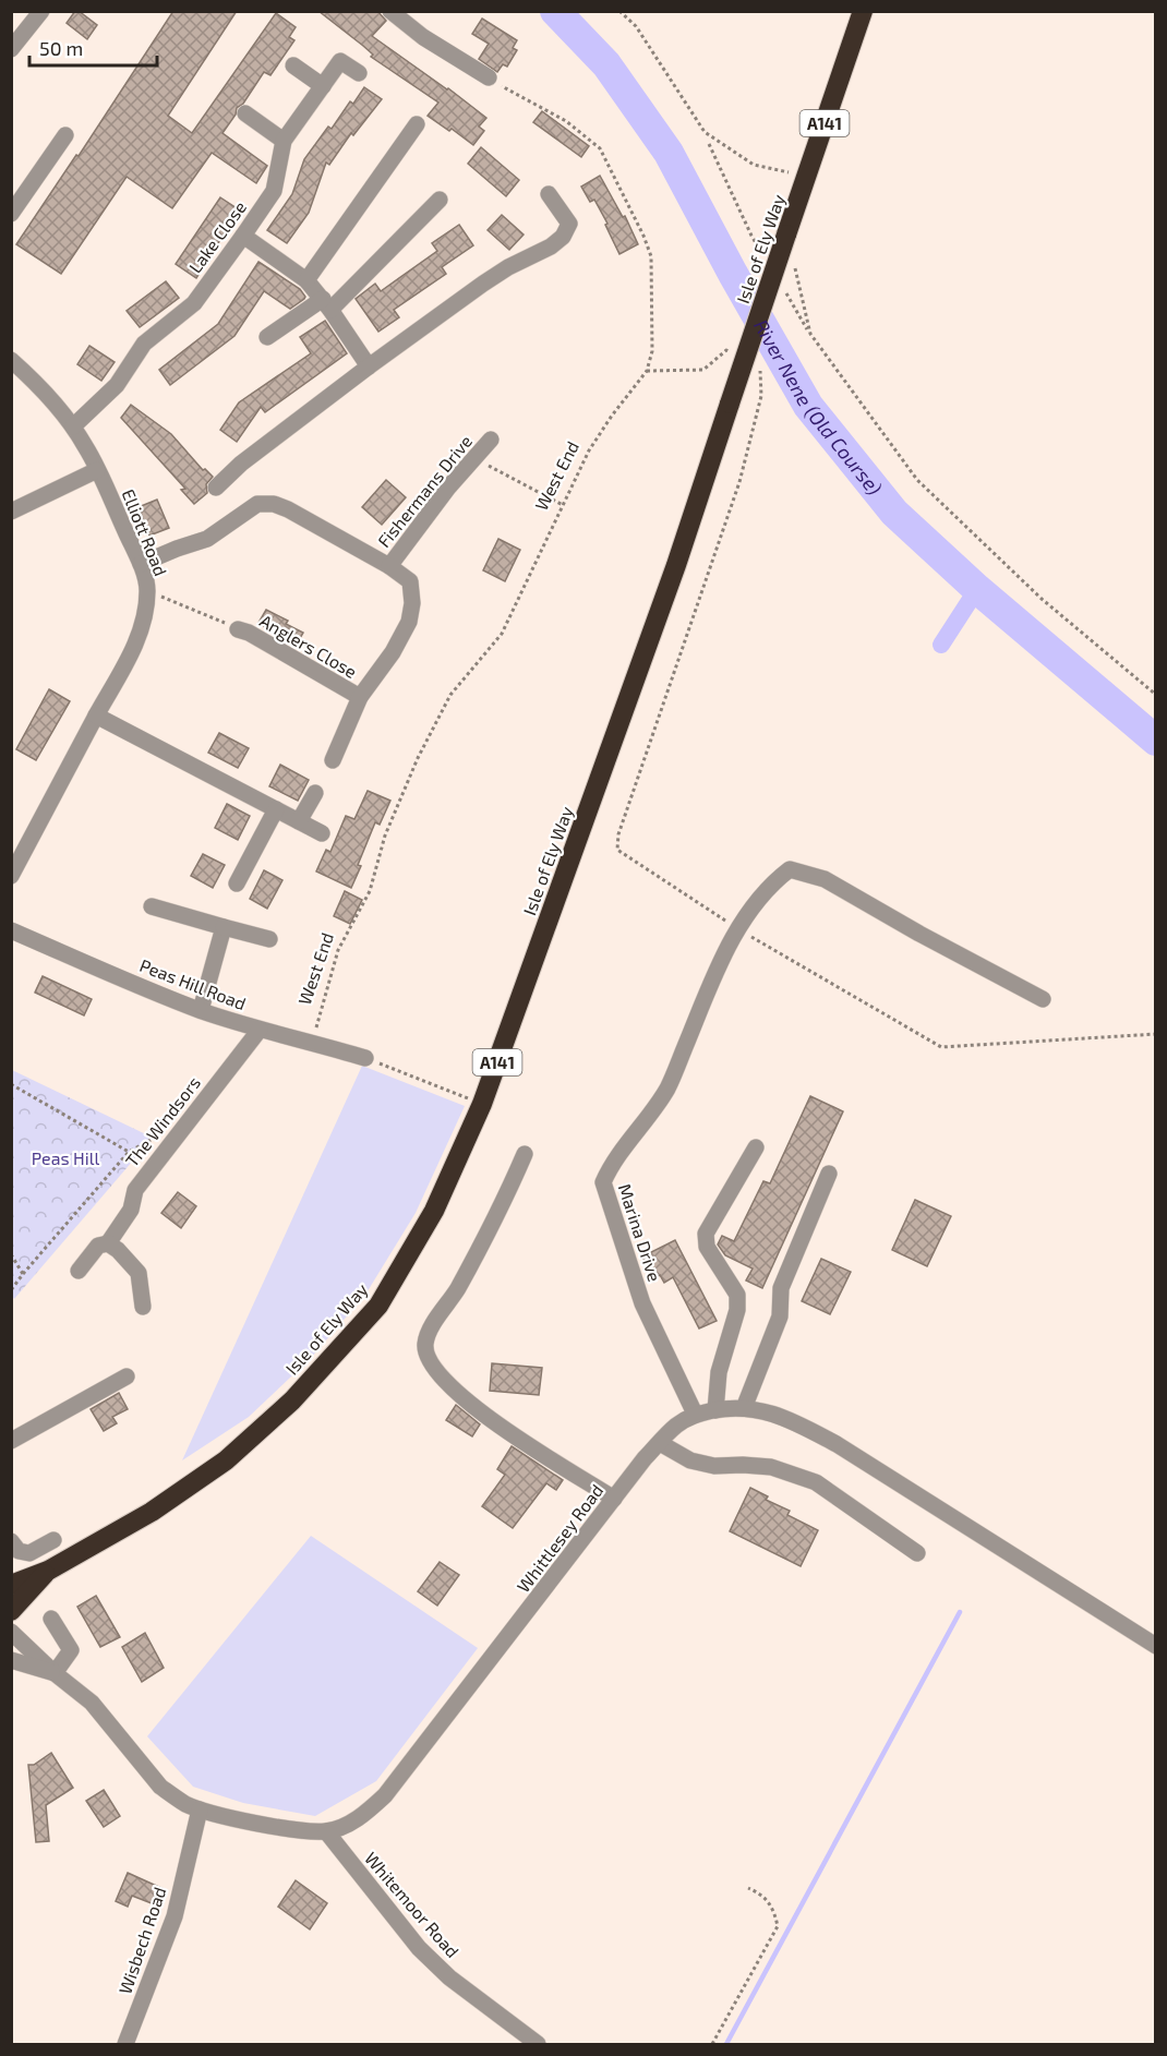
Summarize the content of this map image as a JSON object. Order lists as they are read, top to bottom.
{
  "streets": {
    "highway": ["A141", "Isle of Ely Way"],
    "street": [
      "Lake Close",
      "Fishermans Drive",
      "Elliott Road",
      "Anglers Close",
      "Peas Hill Road",
      "The Windsors",
      "Marina Drive",
      "Whittlesey Road",
      "Whitemoor Road",
      "Wisbech Road"
    ],
    "path": ["West End"]
  },
  "crossings": [
    ["Lake Close", "Elliott Road"],
    ["West End", "Peas Hill Road"],
    ["Fishermans Drive", "Elliott Road"],
    ["Fishermans Drive", "Anglers Close"],
    ["Peas Hill Road", "The Windsors"],
    ["Marina Drive", "Whittlesey Road"],
    ["Whittlesey Road", "Whitemoor Road"],
    ["Whittlesey Road", "Wisbech Road"]
  ],
  "water": ["River Nene (Old Course)"],
  "parks": ["Peas Hill"],
  "scale_bar": "50 m"
}
